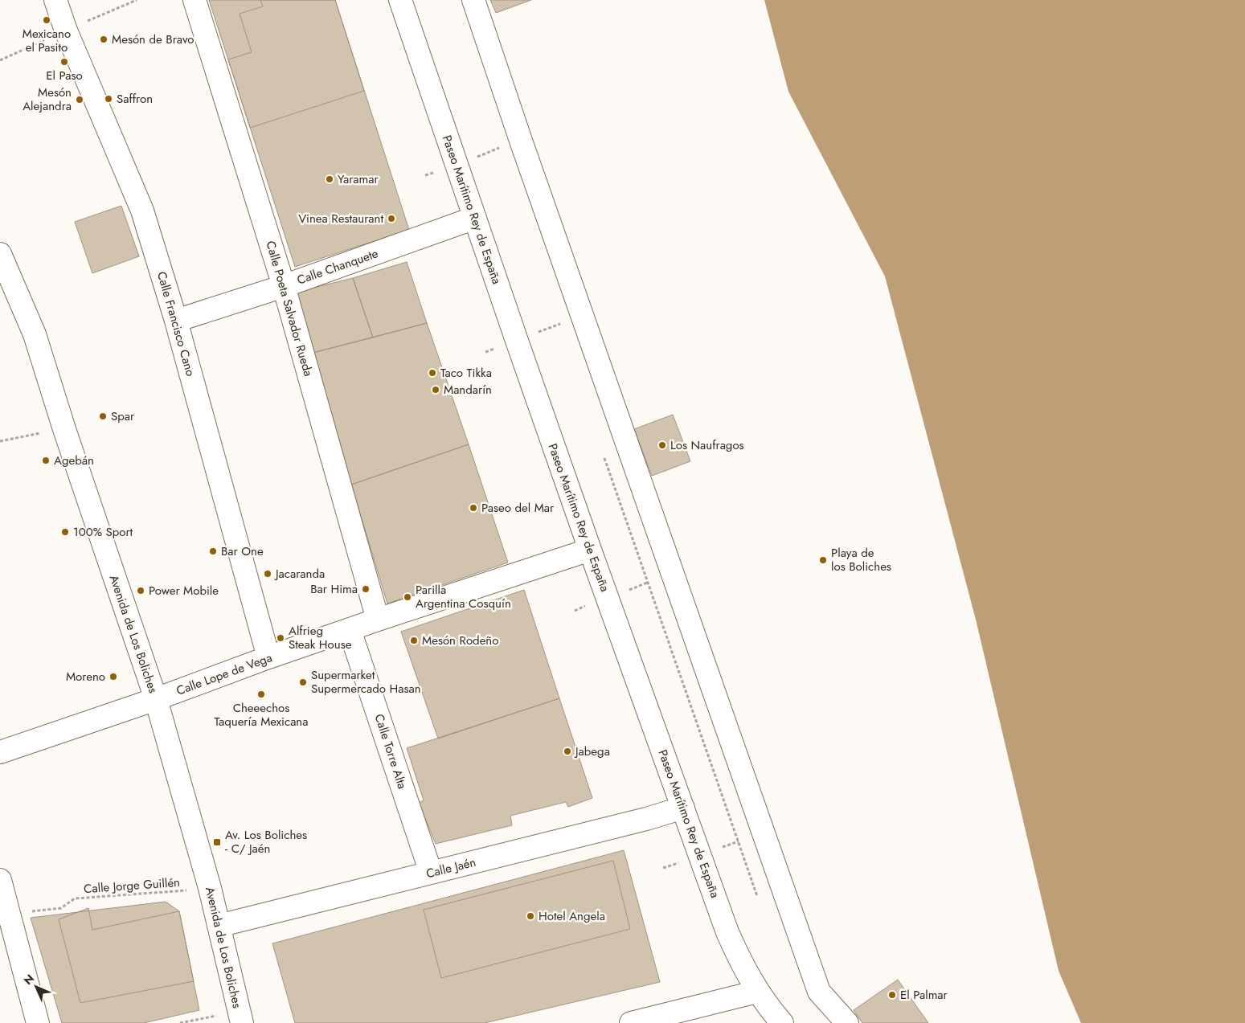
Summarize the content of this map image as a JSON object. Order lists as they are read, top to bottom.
{
  "streets": {
    "street": [
      "Paseo Marítimo Rey de España",
      "Calle Chanquete",
      "Calle Poeta Salvador Rueda",
      "Calle Francisco Cano",
      "Avenida de Los Boliches",
      "Calle Lope de Vega",
      "Calle Torre Alta",
      "Calle Jaén"
    ],
    "path": ["Calle Jorge Guillén"]
  },
  "crossings": [
    ["Paseo Marítimo Rey de España", "Calle Chanquete"],
    ["Paseo Marítimo Rey de España", "Calle Lope de Vega"],
    ["Paseo Marítimo Rey de España", "Calle Jaén"],
    ["Calle Chanquete", "Calle Poeta Salvador Rueda"],
    ["Calle Chanquete", "Calle Francisco Cano"],
    ["Calle Poeta Salvador Rueda", "Calle Lope de Vega"],
    ["Calle Francisco Cano", "Calle Lope de Vega"],
    ["Avenida de Los Boliches", "Calle Lope de Vega"],
    ["Avenida de Los Boliches", "Calle Jaén"],
    ["Avenida de Los Boliches", "Calle Jorge Guillén"],
    ["Calle Lope de Vega", "Calle Torre Alta"],
    ["Calle Torre Alta", "Calle Jaén"]
  ],
  "places": {
    "other": [
      "Mexicano el Pasito",
      "Mesón de Bravo",
      "El Paso",
      "Saffron",
      "Mesón Alejandra",
      "Yaramar",
      "Vinea Restaurant",
      "Taco Tikka",
      "Mandarín",
      "Spar",
      "Los Naufragos",
      "Agebán",
      "Paseo del Mar",
      "100% Sport",
      "Bar One",
      "Playa de los Boliches",
      "Jacaranda",
      "Bar Hima",
      "Power Mobile",
      "Parilla Argentina Cosquín",
      "Alfrieg Steak House",
      "Mesón Rodeño",
      "Moreno",
      "Supermarket Supermercado Hasan",
      "Cheeechos Taquería Mexicana",
      "Jabega",
      "Hotel Angela",
      "El Palmar"
    ],
    "transit": ["Av. Los Boliches - C/ Jaén"]
  },
  "north": "top left"
}
